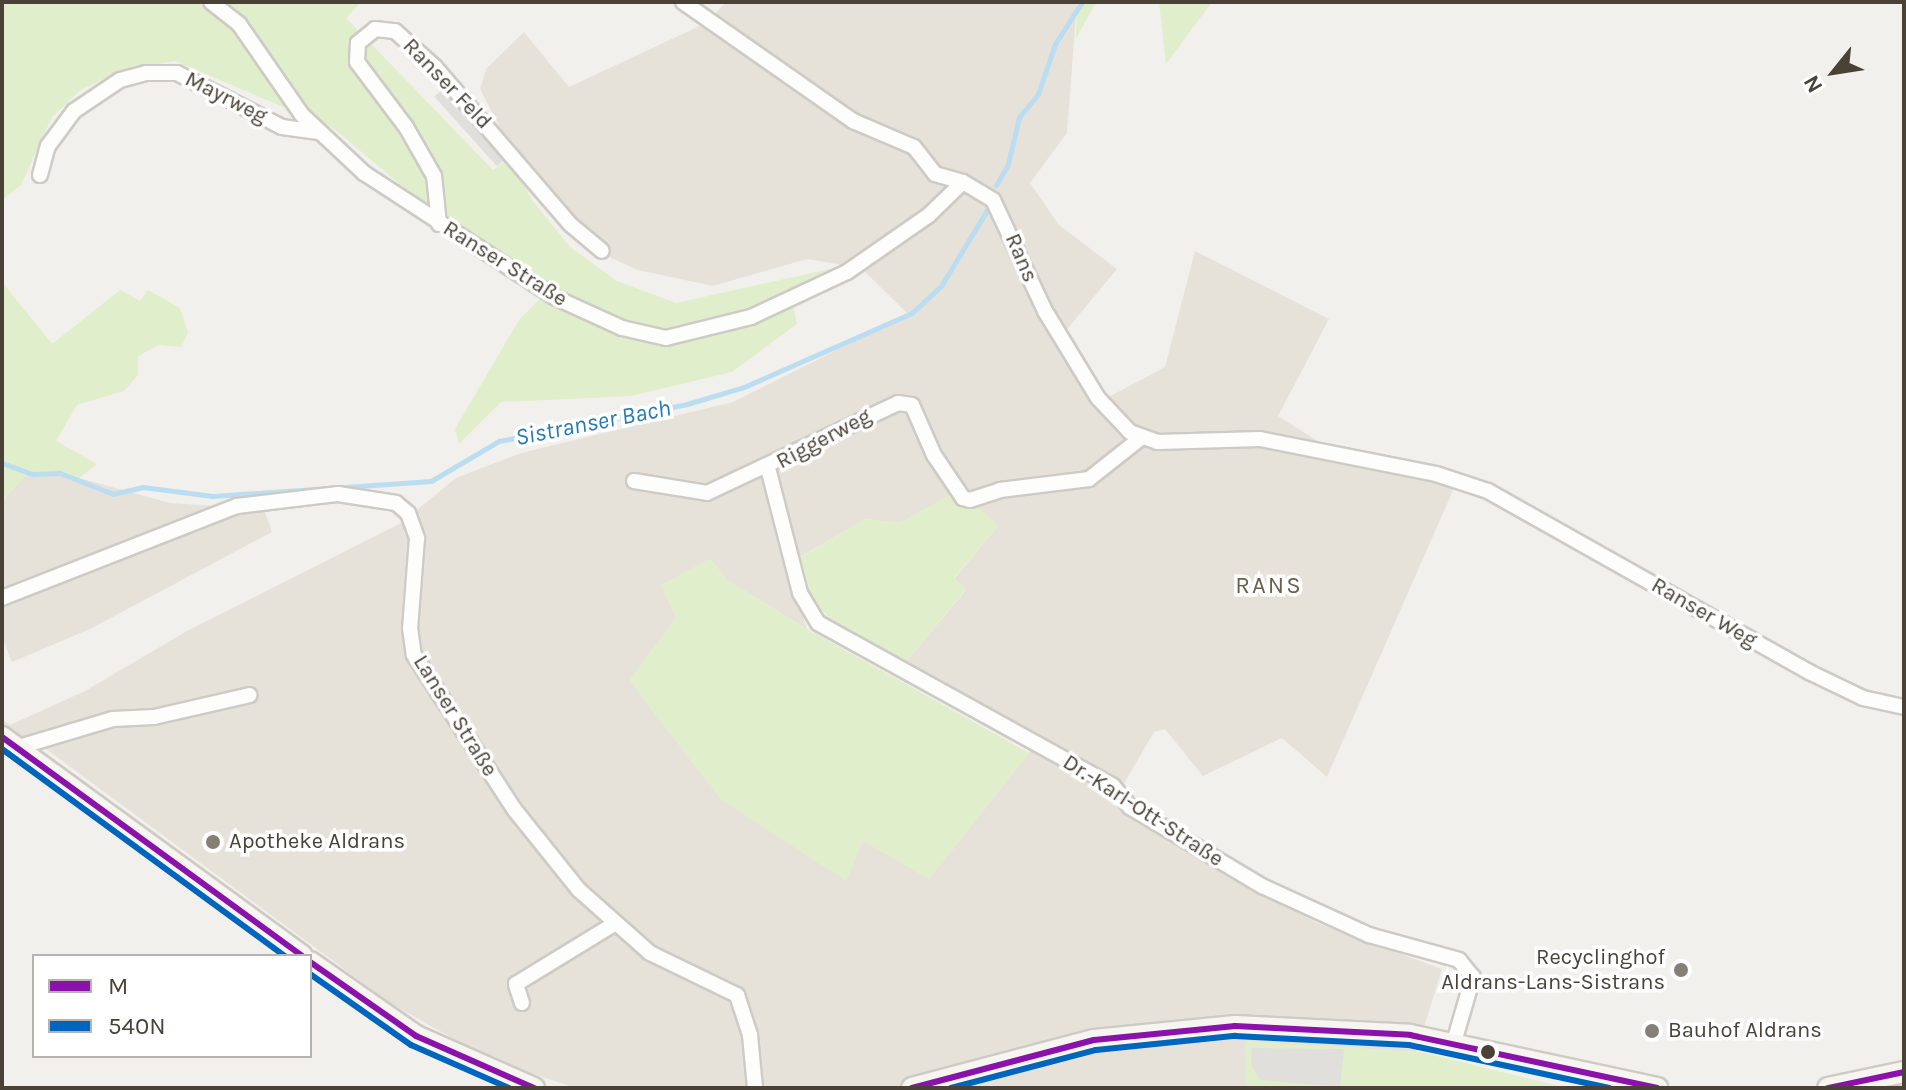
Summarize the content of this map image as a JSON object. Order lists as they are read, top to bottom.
{
  "streets": {
    "street": [
      "Ranser Feld",
      "Mayrweg",
      "Rans",
      "Ranser Straße",
      "Riggerweg",
      "Ranser Weg",
      "Lanser Straße",
      "Dr.-Karl-Ott-Straße"
    ]
  },
  "crossings": [
    ["Ranser Feld", "Ranser Straße"],
    ["Mayrweg", "Ranser Straße"],
    ["Rans", "Ranser Straße"],
    ["Rans", "Riggerweg"],
    ["Rans", "Ranser Weg"],
    ["Riggerweg", "Ranser Weg"],
    ["Riggerweg", "Dr.-Karl-Ott-Straße"]
  ],
  "districts": ["RANS"],
  "water": ["Sistranser Bach"],
  "places": ["Apotheke Aldrans", "Recyclinghof Aldrans-Lans-Sistrans", "Bauhof Aldrans"],
  "lines": ["transit line M", "transit line 540N"],
  "legend": ["M", "540N"],
  "north": "bottom left"
}
